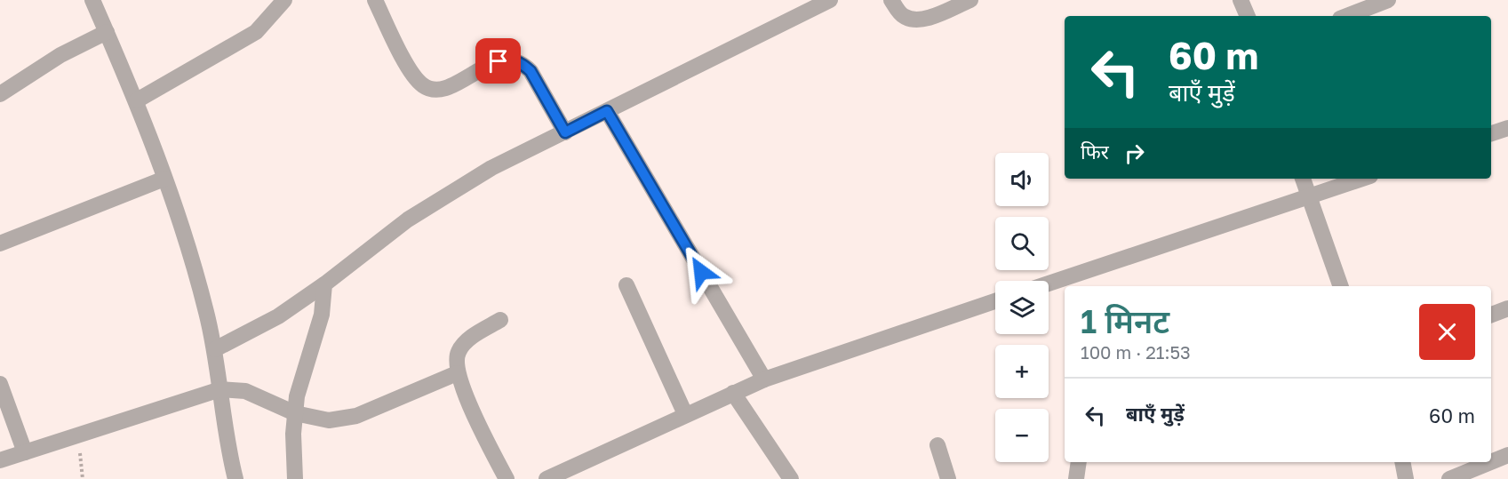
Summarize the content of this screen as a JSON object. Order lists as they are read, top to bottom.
{
  "page": {
    "turn": ["60 m", "बाएँ मुड़ें"],
    "then": "फिर",
    "map_buttons": ["+", "−"],
    "heading": ["1 मिनट", "100 m · 21:53"],
    "list": [
      {
        "name": "बाएँ मुड़ें",
        "value": "60 m"
      }
    ]
  }
}
